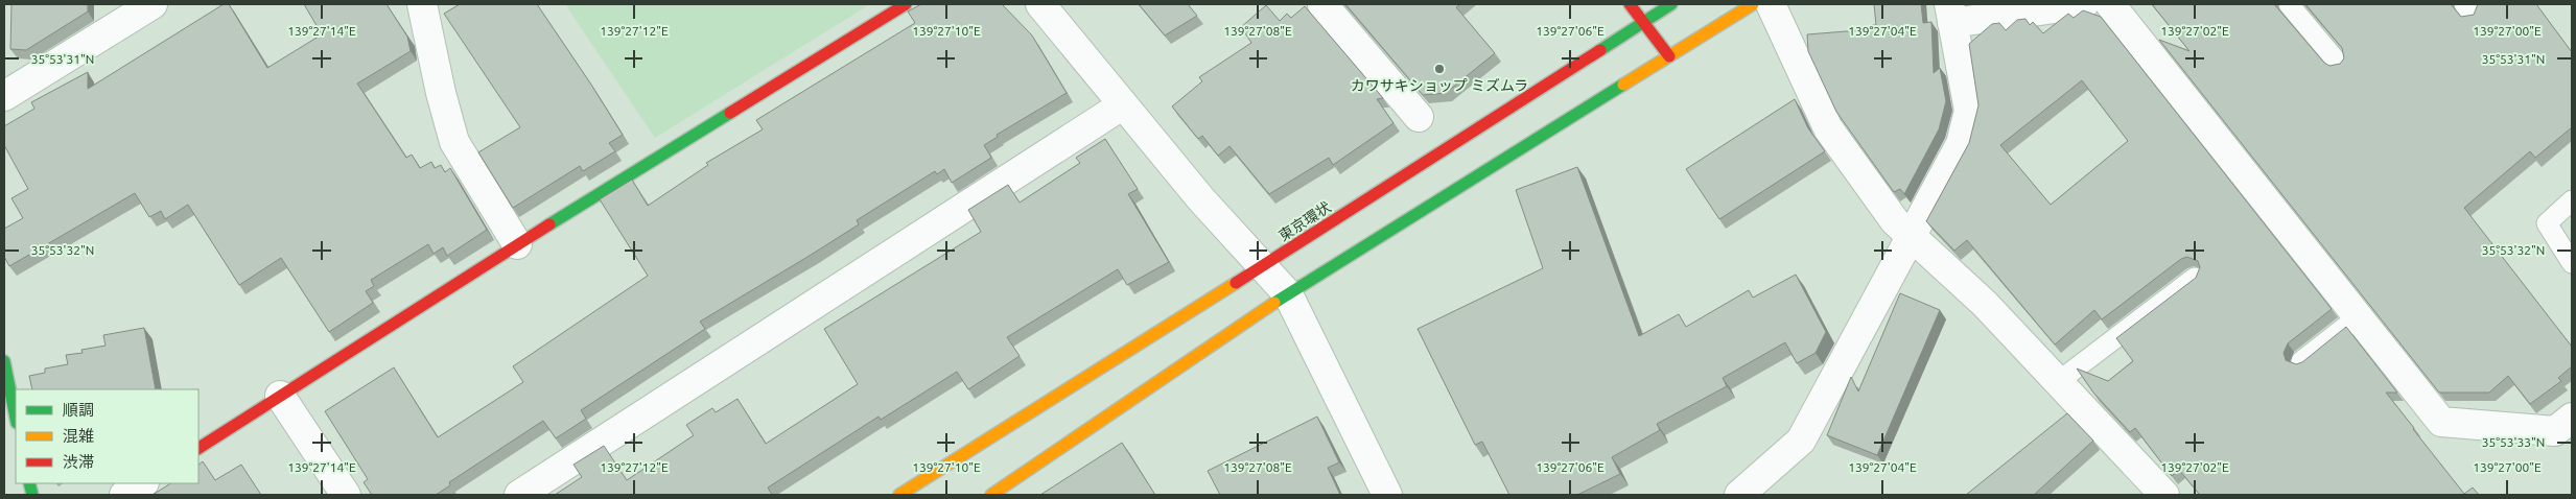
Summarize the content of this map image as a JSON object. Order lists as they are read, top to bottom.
{
  "streets": {
    "main road": ["東京環状"]
  },
  "places": ["カワサキショップ ミズムラ"],
  "legend": ["順調", "混雑", "渋滞"],
  "coordinates": [
    "139°27'14\"E",
    "139°27'12\"E",
    "139°27'10\"E",
    "139°27'08\"E",
    "139°27'06\"E",
    "139°27'04\"E",
    "139°27'02\"E",
    "139°27'00\"E",
    "35°53'31\"N",
    "35°53'32\"N",
    "35°53'33\"N"
  ]
}
